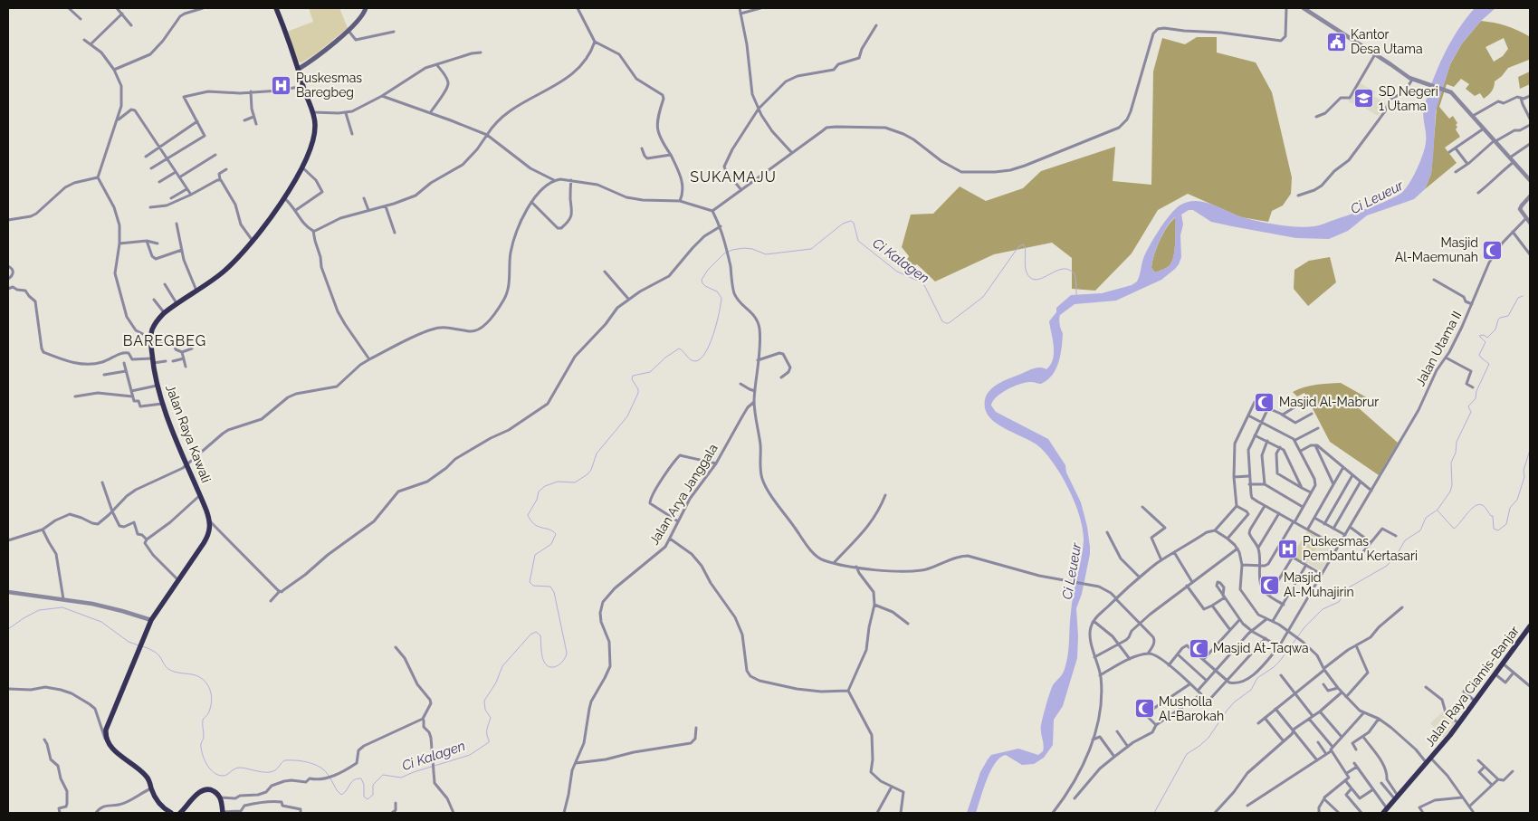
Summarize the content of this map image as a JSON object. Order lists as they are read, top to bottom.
{
  "streets": {
    "highway": ["Jalan Raya Kawali", "Jalan Raya Ciamis-Banjar"],
    "street": ["Jalan Utama II", "Jalan Arya Janggala"]
  },
  "districts": ["SUKAMAJU", "BAREGBEG"],
  "water": ["Ci Leueur", "Ci Kalagen"],
  "places": {
    "public building": ["Kantor Desa Utama"],
    "hospital": ["Puskesmas Baregbeg", "Puskesmas Pembantu Kertasari"],
    "school or university": ["SD Negeri 1 Utama"],
    "mosque": [
      "Masjid Al-Maemunah",
      "Masjid Al-Mabrur",
      "Masjid Al-Muhajirin",
      "Masjid At-Taqwa",
      "Musholla Al-Barokah"
    ]
  }
}
